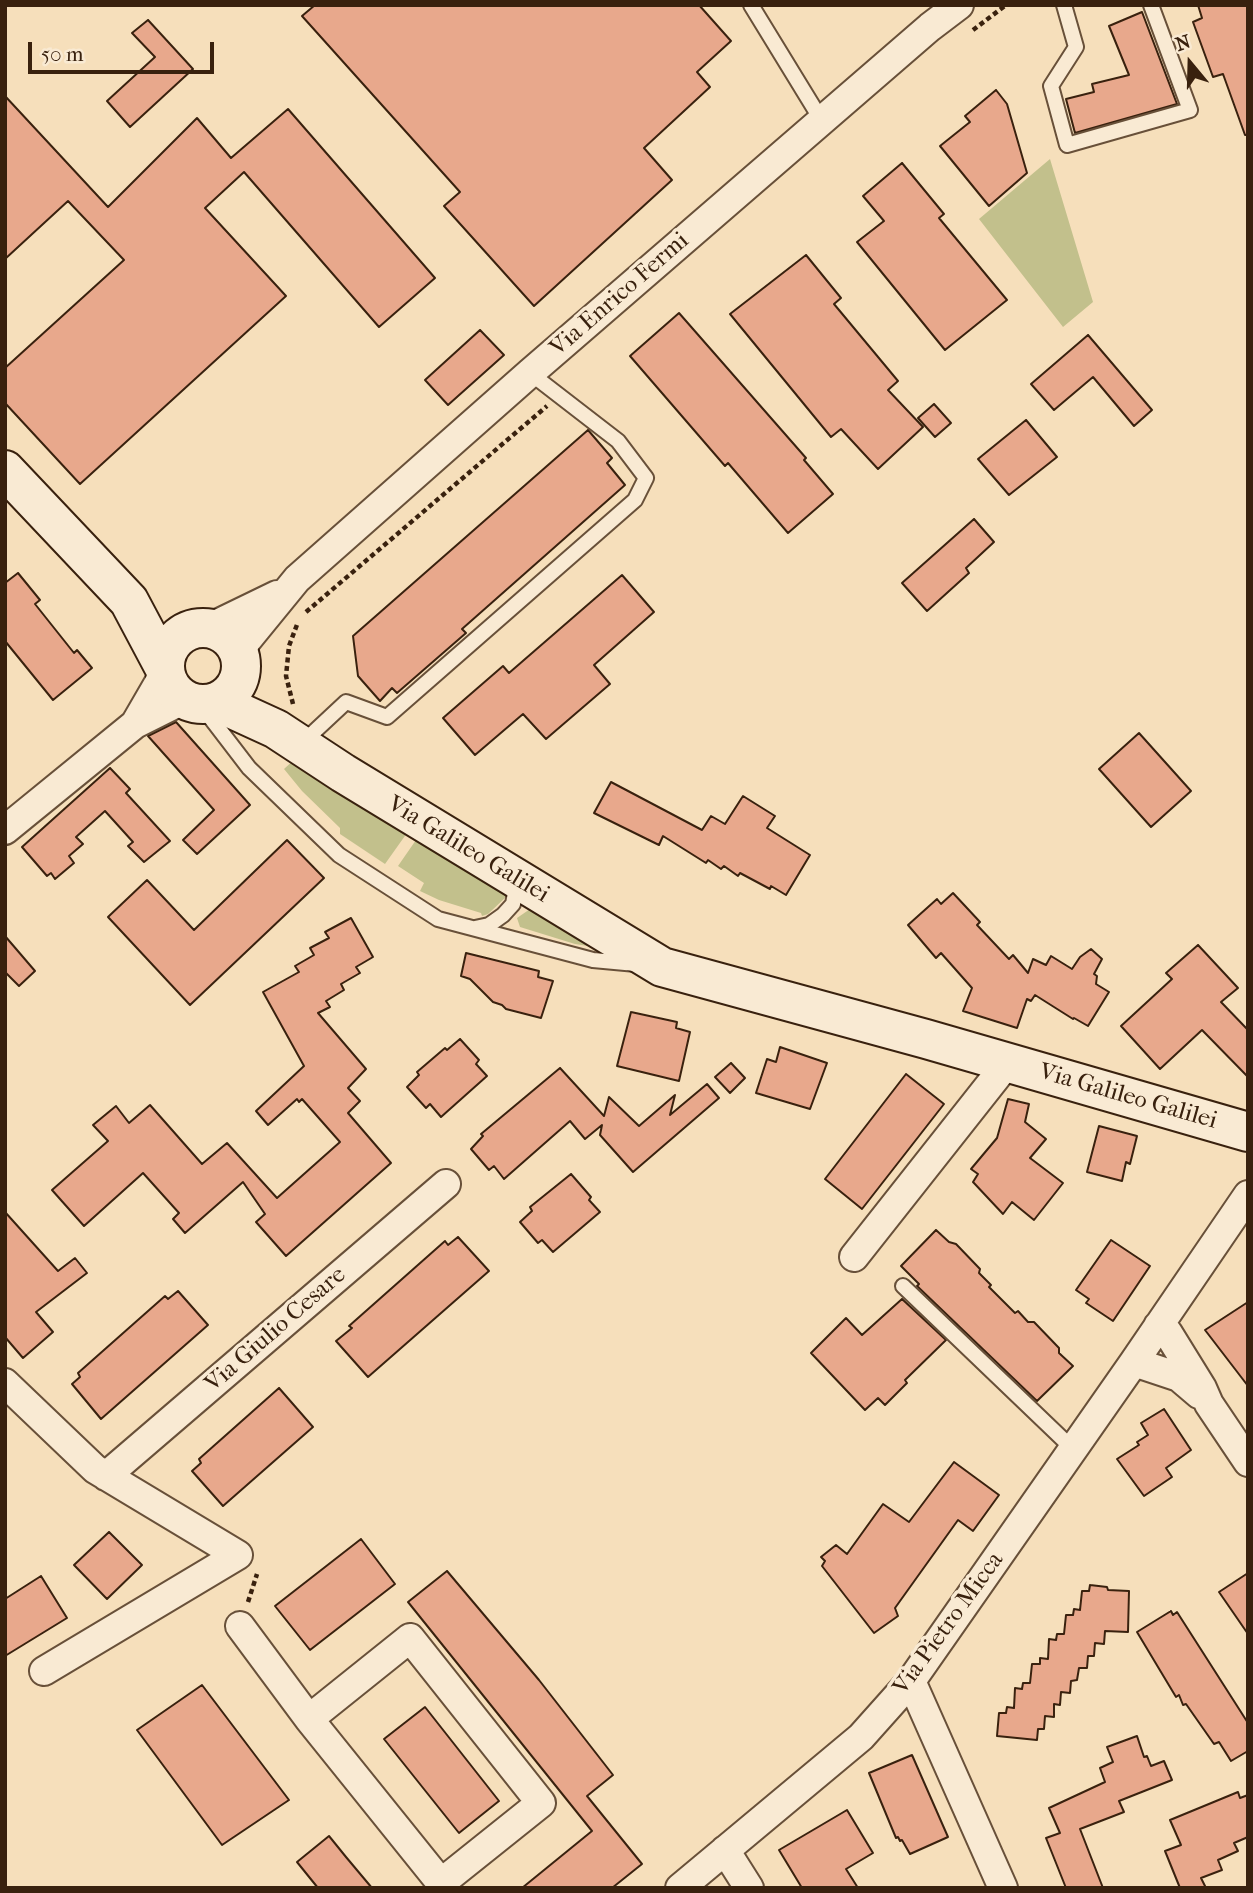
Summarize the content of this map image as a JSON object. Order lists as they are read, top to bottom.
{
  "streets": {
    "street": [
      "Via Enrico Fermi",
      "Via Galileo Galilei",
      "Via Giulio Cesare",
      "Via Pietro Micca"
    ]
  },
  "crossings": [
    ["Via Enrico Fermi", "Via Galileo Galilei"]
  ],
  "scale_bar": "50 m",
  "north": "top"
}
